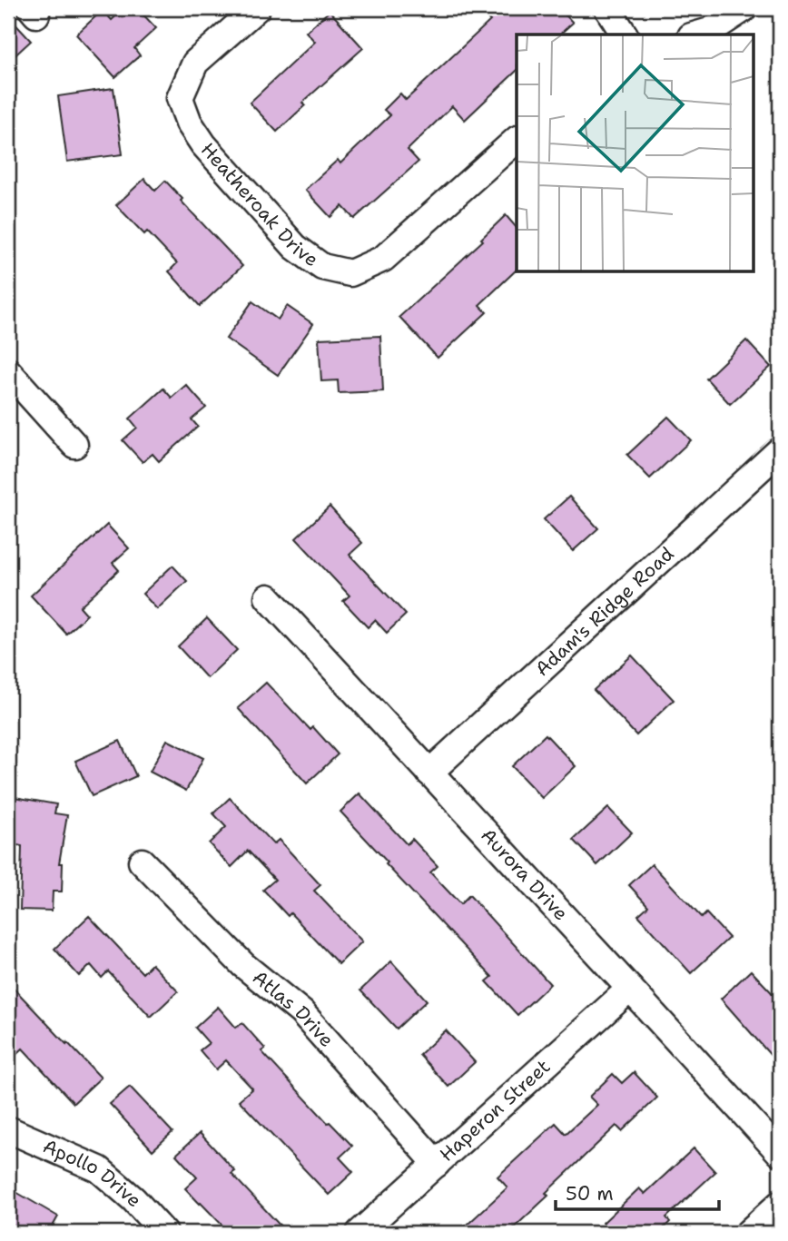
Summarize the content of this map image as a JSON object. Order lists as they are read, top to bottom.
{
  "streets": {
    "street": [
      "Heatheroak Drive",
      "Adam's Ridge Road",
      "Aurora Drive",
      "Atlas Drive",
      "Haperon Street",
      "Apollo Drive"
    ]
  },
  "crossings": [
    ["Adam's Ridge Road", "Aurora Drive"],
    ["Aurora Drive", "Haperon Street"],
    ["Atlas Drive", "Haperon Street"]
  ],
  "scale_bar": "50 m"
}
